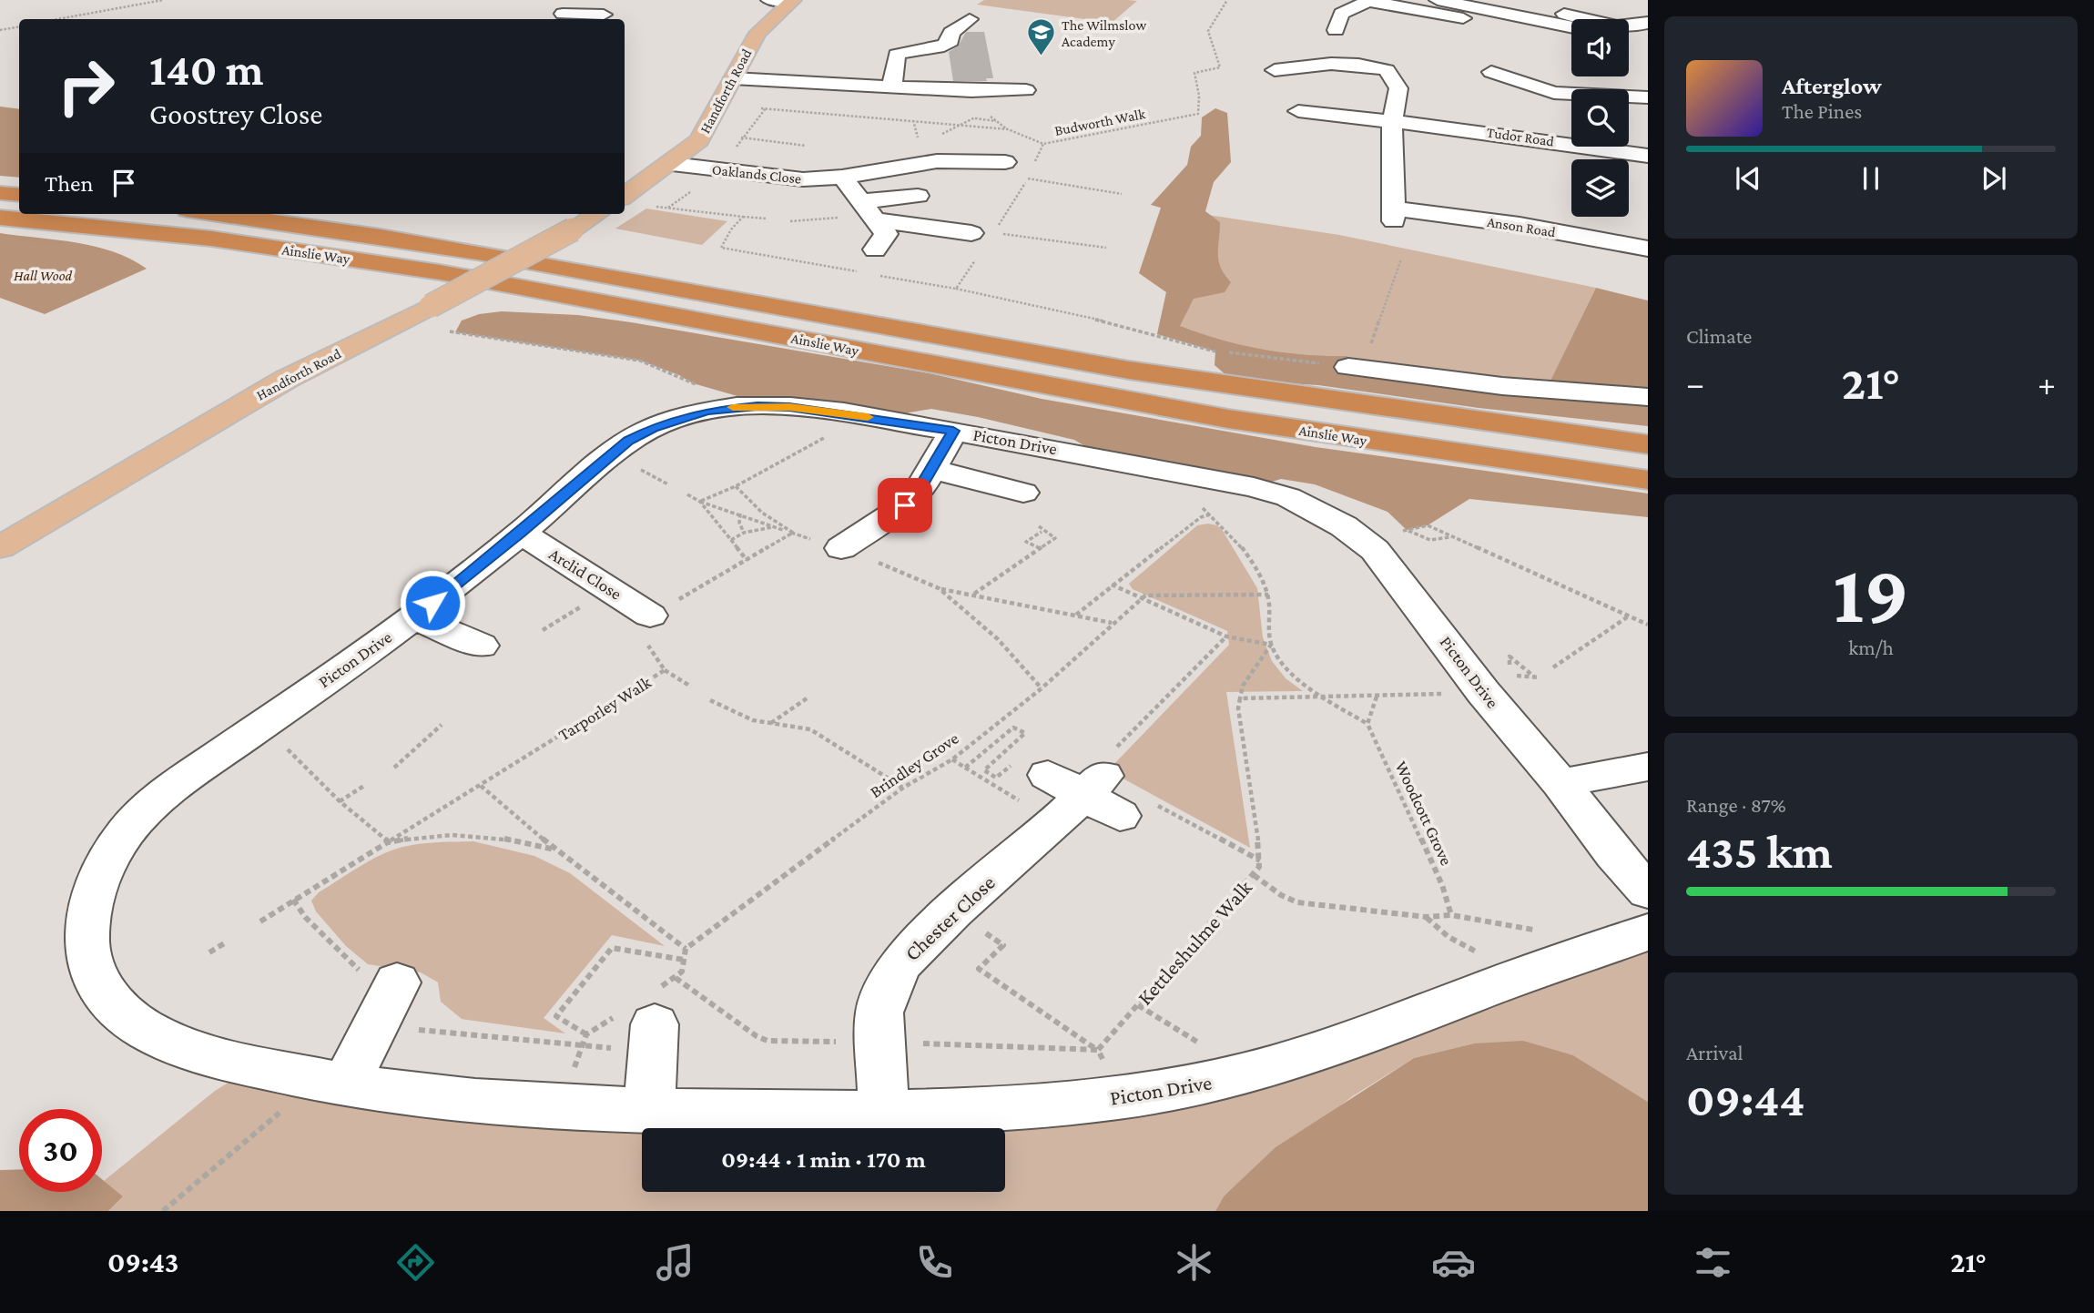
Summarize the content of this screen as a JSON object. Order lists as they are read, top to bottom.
{
  "streets": {
    "highway": ["Ainslie Way"],
    "main road": ["Handforth Road"],
    "street": [
      "Tudor Road",
      "Oaklands Close",
      "Anson Road",
      "Picton Drive",
      "Arclid Close",
      "Chester Close"
    ],
    "path": [
      "Budworth Walk",
      "Tarporley Walk",
      "Brindley Grove",
      "Woodcott Grove",
      "Kettleshulme Walk"
    ]
  },
  "crossings": [
    ["Handforth Road", "Budworth Walk"],
    ["Handforth Road", "Oaklands Close"],
    ["Tudor Road", "Anson Road"],
    ["Picton Drive", "Arclid Close"],
    ["Picton Drive", "Chester Close"],
    ["Arclid Close", "Tarporley Walk"]
  ],
  "parks": ["Hall Wood"],
  "places": {
    "school or university": ["The Wilmslow Academy"]
  },
  "page": {
    "turn": ["140 m", "Goostrey Close"],
    "song": ["Afterglow", "The Pines"],
    "then": "Then",
    "tile": [
      "Climate",
      ["19", "km/h"],
      ["Range · 87%", "435 km"],
      ["Arrival", "09:44"]
    ],
    "heat": ["−", "21°", "+"],
    "limit": "30",
    "trip": "09:44 · 1 min · 170 m",
    "tabs": ["09:43", "21°"]
  }
}
